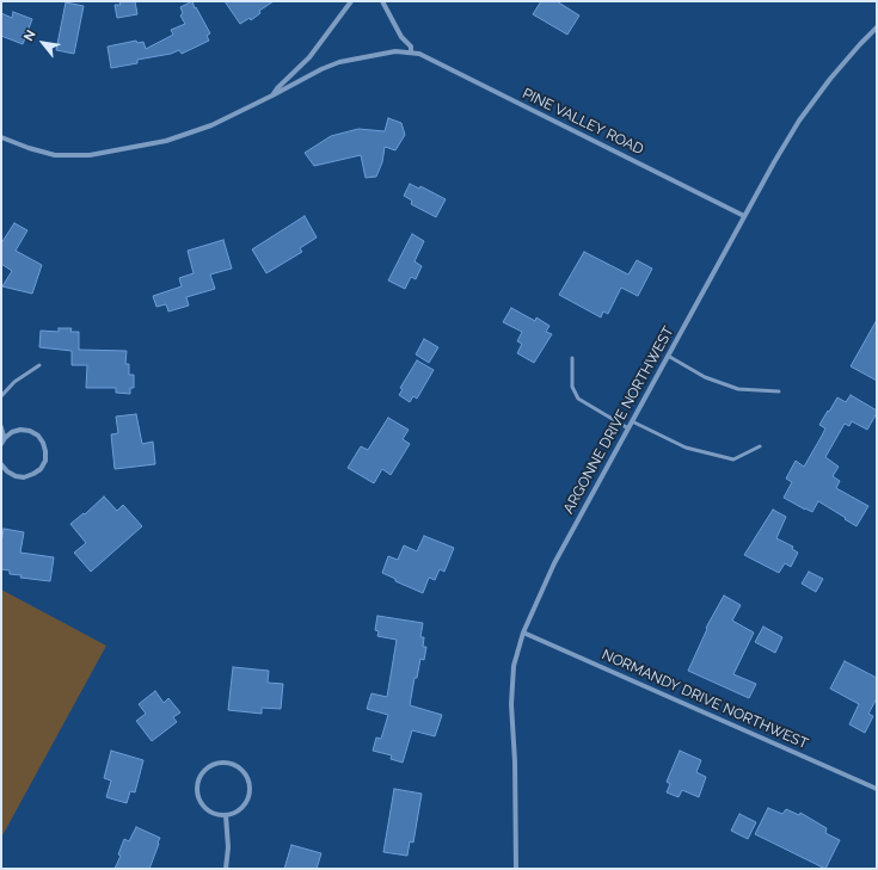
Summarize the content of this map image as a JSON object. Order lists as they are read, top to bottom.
{
  "streets": {
    "street": ["PINE VALLEY ROAD", "ARGONNE DRIVE NORTHWEST", "NORMANDY DRIVE NORTHWEST"]
  },
  "crossings": [
    ["PINE VALLEY ROAD", "ARGONNE DRIVE NORTHWEST"],
    ["ARGONNE DRIVE NORTHWEST", "NORMANDY DRIVE NORTHWEST"]
  ],
  "north": "top left"
}
